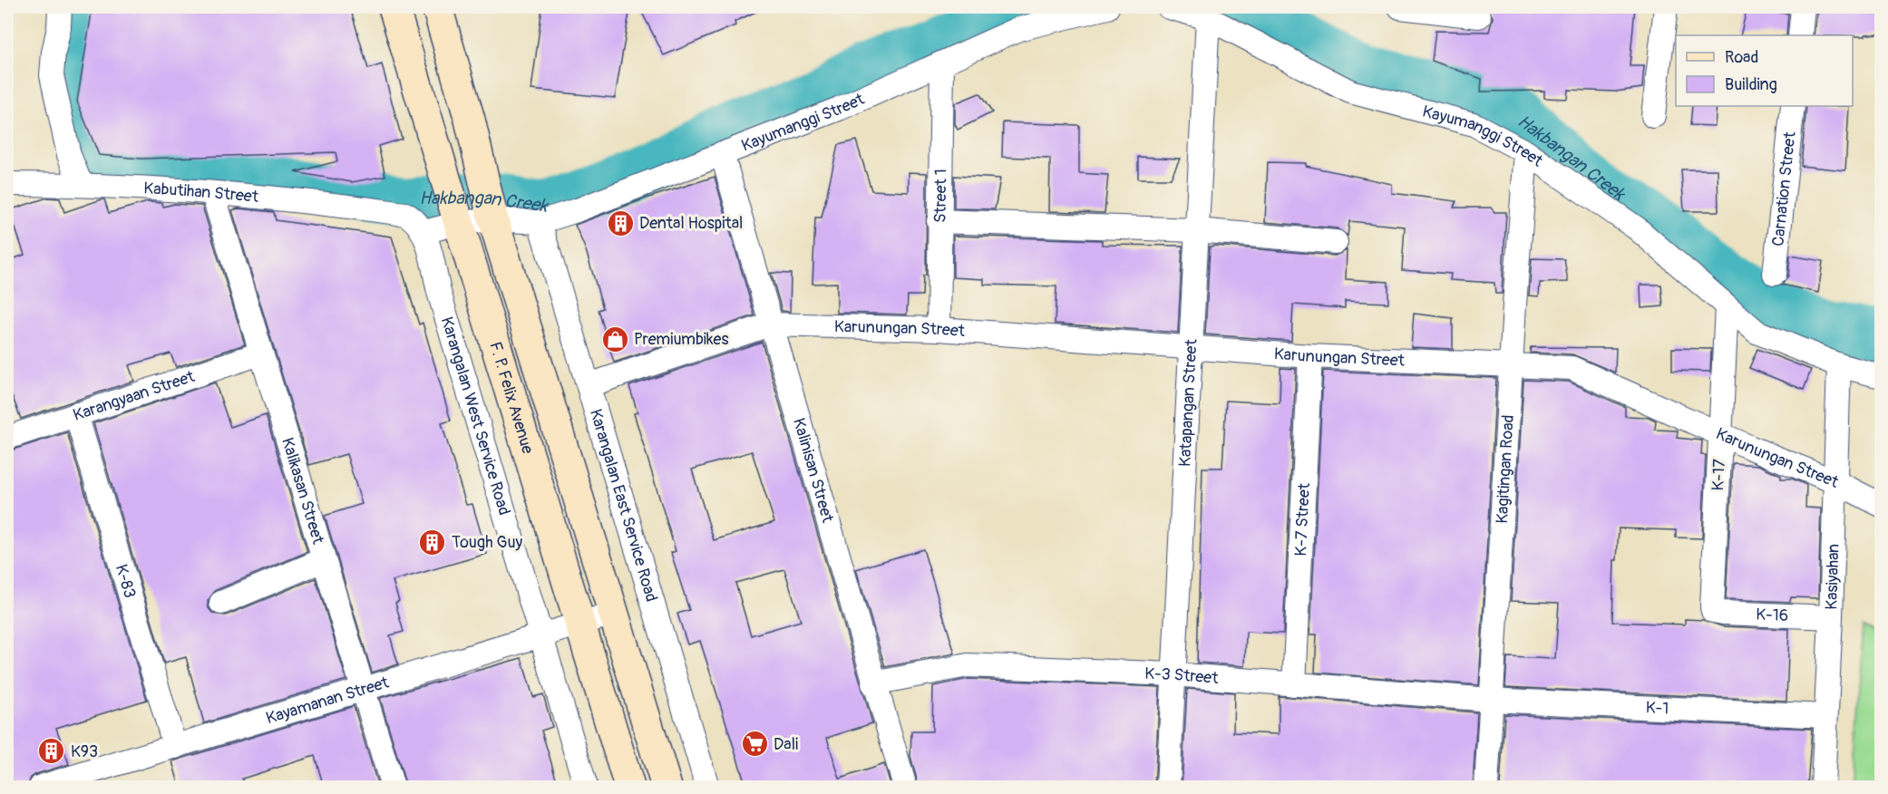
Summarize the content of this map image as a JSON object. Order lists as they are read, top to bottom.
{
  "streets": {
    "main road": ["F. P. Felix Avenue"],
    "street": [
      "Kayumanggi Street",
      "Carnation Street",
      "Kabutihan Street",
      "Street 1",
      "Karunungan Street",
      "Karangyaan Street",
      "Katapangan Street",
      "Karangalan West Service Road",
      "Kagitingan Road",
      "Kalinisan Street",
      "K-17",
      "Kalikasan Street",
      "Karangalan East Service Road",
      "K-7 Street",
      "Kasiyahan",
      "K-83",
      "K-16",
      "K-3 Street",
      "Kayamanan Street",
      "K-1"
    ]
  },
  "crossings": [
    ["Kayumanggi Street", "Street 1"],
    ["Kayumanggi Street", "F. P. Felix Avenue"],
    ["Kayumanggi Street", "Katapangan Street"],
    ["Kayumanggi Street", "Kagitingan Road"],
    ["Kayumanggi Street", "Kalinisan Street"],
    ["Kayumanggi Street", "K-17"],
    ["Kayumanggi Street", "Karangalan East Service Road"],
    ["Kayumanggi Street", "Kasiyahan"],
    ["Kabutihan Street", "Karangalan West Service Road"],
    ["Kabutihan Street", "Kalikasan Street"],
    ["Street 1", "Karunungan Street"],
    ["Karunungan Street", "Katapangan Street"],
    ["Karunungan Street", "Kagitingan Road"],
    ["Karunungan Street", "Kalinisan Street"],
    ["Karunungan Street", "K-17"],
    ["Karunungan Street", "K-7 Street"],
    ["Karunungan Street", "Kasiyahan"],
    ["Karangyaan Street", "Kalikasan Street"],
    ["Karangyaan Street", "K-83"],
    ["F. P. Felix Avenue", "Kayamanan Street"],
    ["Katapangan Street", "K-3 Street"],
    ["Karangalan West Service Road", "Kayamanan Street"],
    ["Kagitingan Road", "K-3 Street"],
    ["Kagitingan Road", "K-1"],
    ["Kalinisan Street", "K-3 Street"],
    ["K-17", "K-16"],
    ["Kalikasan Street", "Kayamanan Street"],
    ["K-7 Street", "K-3 Street"],
    ["Kasiyahan", "K-16"],
    ["Kasiyahan", "K-1"],
    ["K-83", "Kayamanan Street"],
    ["K-3 Street", "K-1"]
  ],
  "water": ["Hakbangan Creek"],
  "places": {
    "building": ["Dental Hospital", "Tough Guy", "K93"],
    "shop": ["Premiumbikes"],
    "supermarket": ["Dali"]
  },
  "legend": ["Road", "Building"]
}
